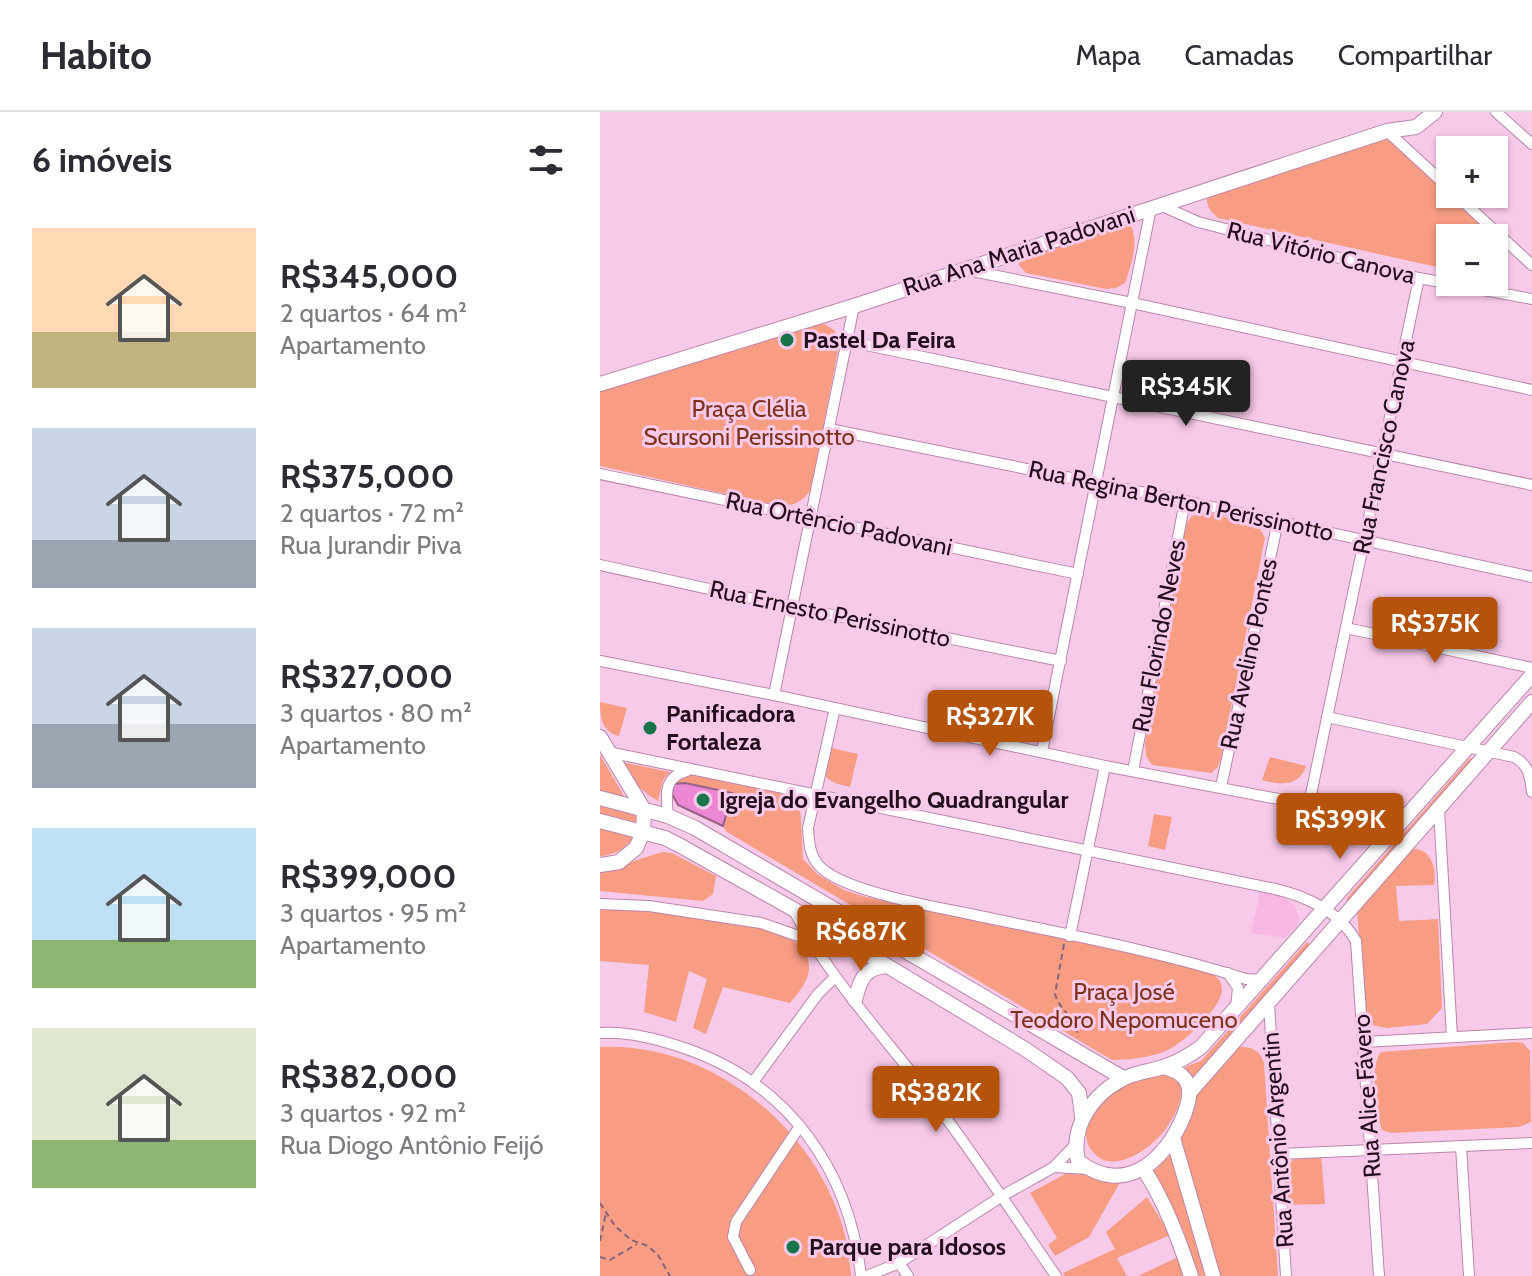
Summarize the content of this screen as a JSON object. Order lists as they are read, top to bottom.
{
  "streets": {
    "main road": ["Rua Ana Maria Padovani"],
    "street": [
      "Rua Vitório Canova",
      "Rua Francisco Canova",
      "Rua Regina Berton Perissinotto",
      "Rua Ortêncio Padovani",
      "Rua Ernesto Perissinotto",
      "Rua Florindo Neves",
      "Rua Avelino Pontes",
      "Rua Alice Fávero",
      "Rua Antônio Argentin"
    ]
  },
  "crossings": [
    ["Rua Ana Maria Padovani", "Rua Vitório Canova"],
    ["Rua Vitório Canova", "Rua Francisco Canova"],
    ["Rua Francisco Canova", "Rua Regina Berton Perissinotto"],
    ["Rua Regina Berton Perissinotto", "Rua Florindo Neves"],
    ["Rua Regina Berton Perissinotto", "Rua Avelino Pontes"]
  ],
  "parks": ["Praça Clélia Scursoni Perissinotto", "Praça José Teodoro Nepomuceno"],
  "places": [
    "Pastel Da Feira",
    "Panificadora Fortaleza",
    "Igreja do Evangelho Quadrangular",
    "Parque para Idosos"
  ],
  "page": {
    "header": "Habito",
    "nav": ["Mapa", "Camadas", "Compartilhar"],
    "heading": "6 imóveis",
    "map_buttons": ["+", "−"],
    "list": [
      {
        "name": "R$345,000",
        "note": "2 quartos · 64 m² · Apartamento"
      },
      {
        "name": "R$375,000",
        "note": "2 quartos · 72 m² · Rua Jurandir Piva"
      },
      {
        "name": "R$327,000",
        "note": "3 quartos · 80 m² · Apartamento"
      },
      {
        "name": "R$399,000",
        "note": "3 quartos · 95 m² · Apartamento"
      },
      {
        "name": "R$382,000",
        "note": "3 quartos · 92 m² · Rua Diogo Antônio Feijó"
      }
    ],
    "price": [
      "R$345K",
      "R$375K",
      "R$327K",
      "R$399K",
      "R$687K",
      "R$382K"
    ]
  }
}
